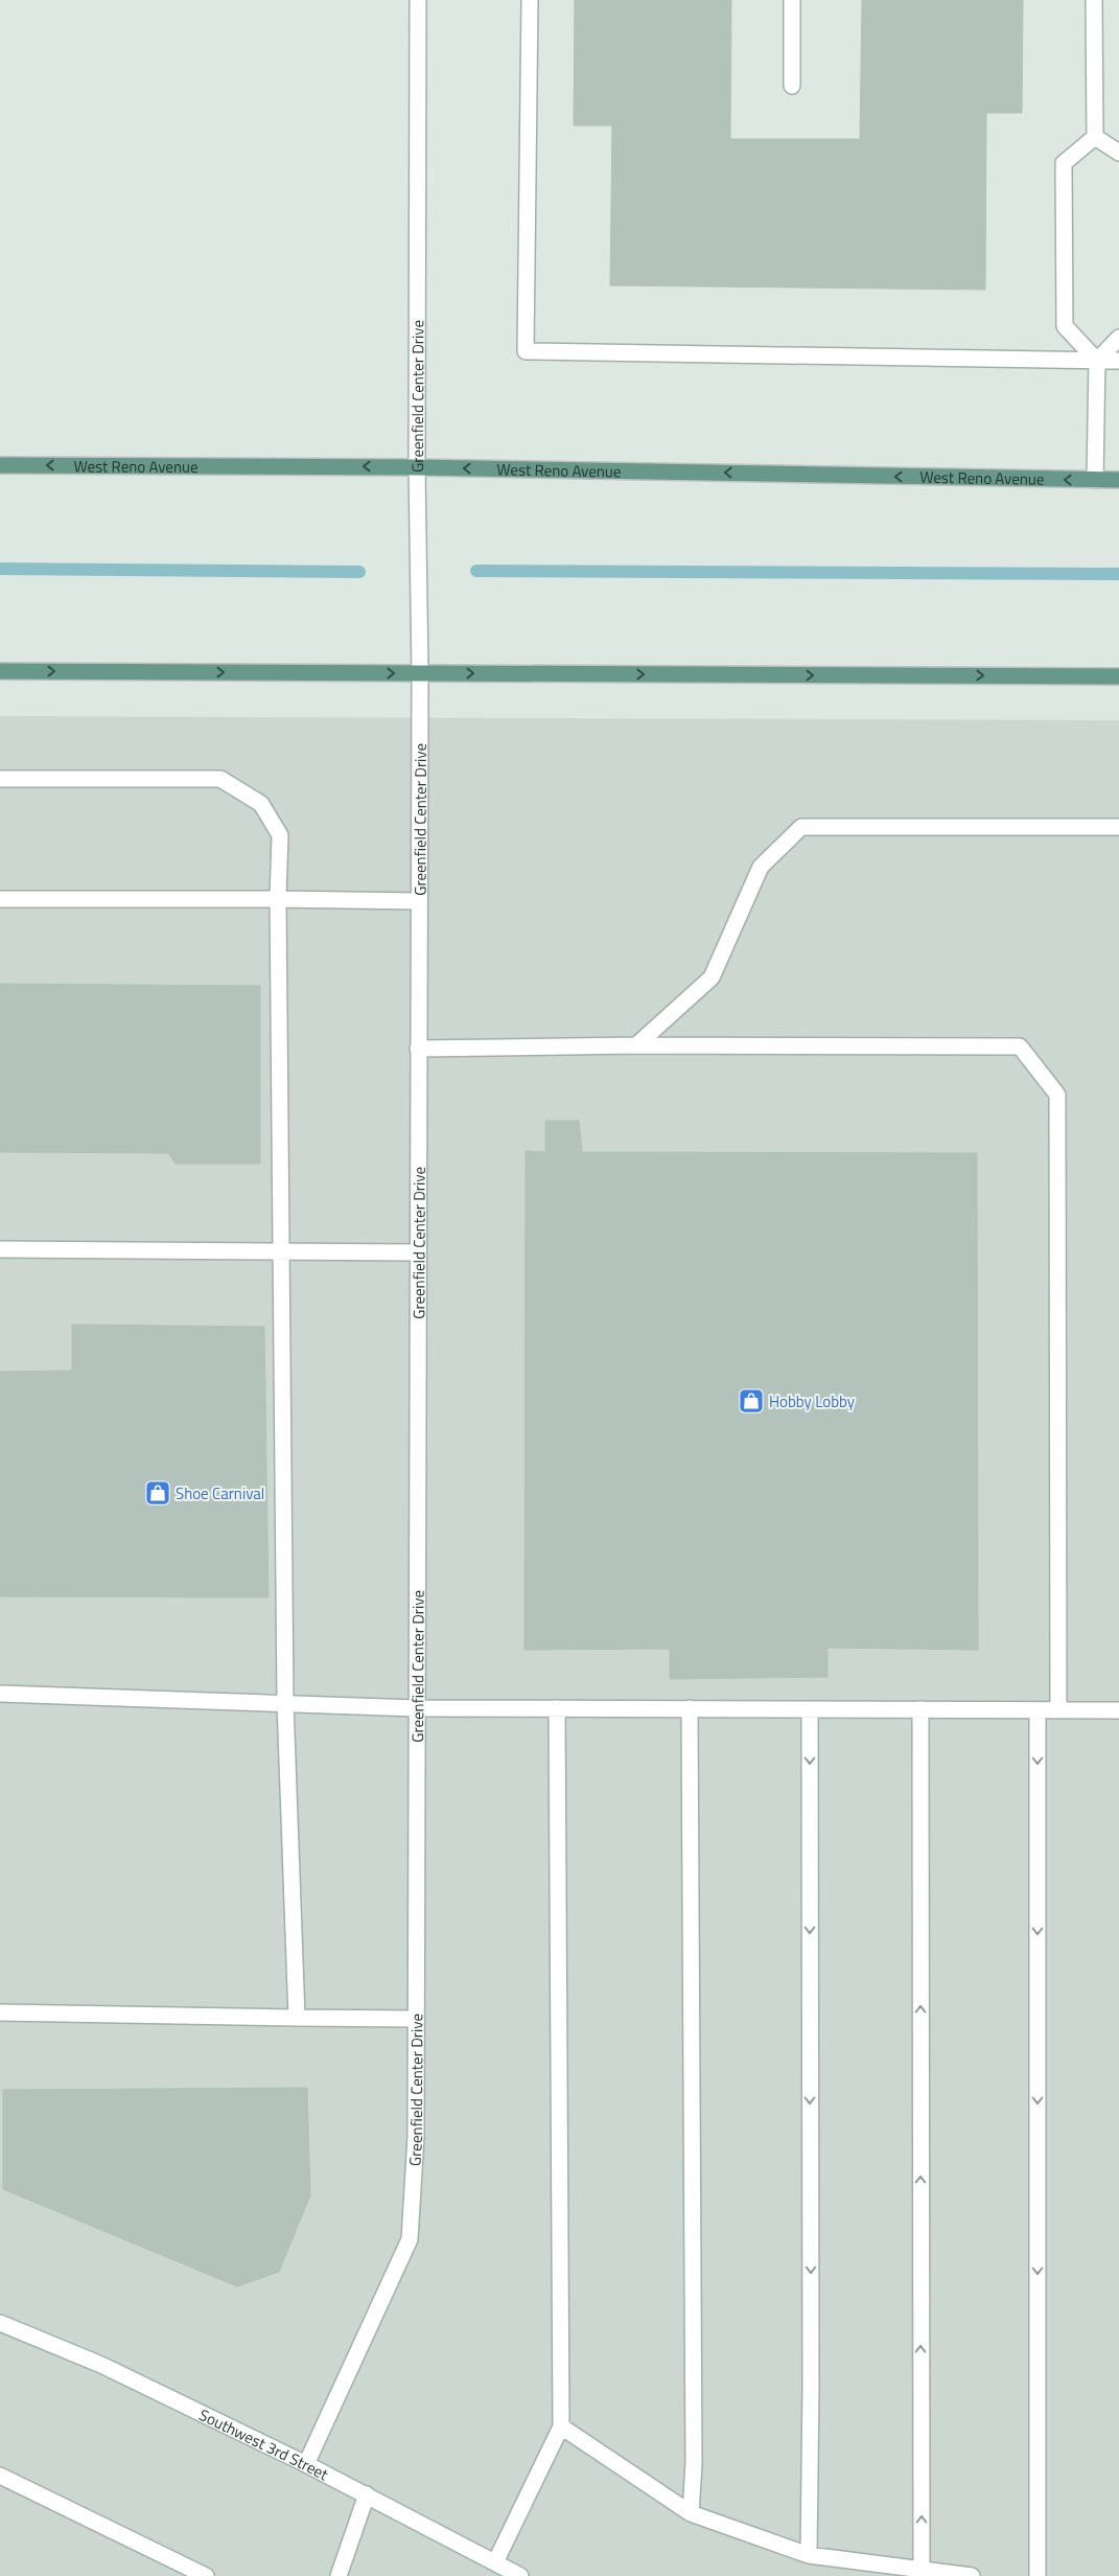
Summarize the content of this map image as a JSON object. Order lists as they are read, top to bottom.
{
  "streets": {
    "main road": ["West Reno Avenue"],
    "street": ["Greenfield Center Drive", "Southwest 3rd Street"]
  },
  "crossings": [
    ["Greenfield Center Drive", "West Reno Avenue"],
    ["Greenfield Center Drive", "Southwest 3rd Street"]
  ],
  "one_way": ["West Reno Avenue"],
  "places": {
    "shop": ["Hobby Lobby", "Shoe Carnival"]
  }
}
